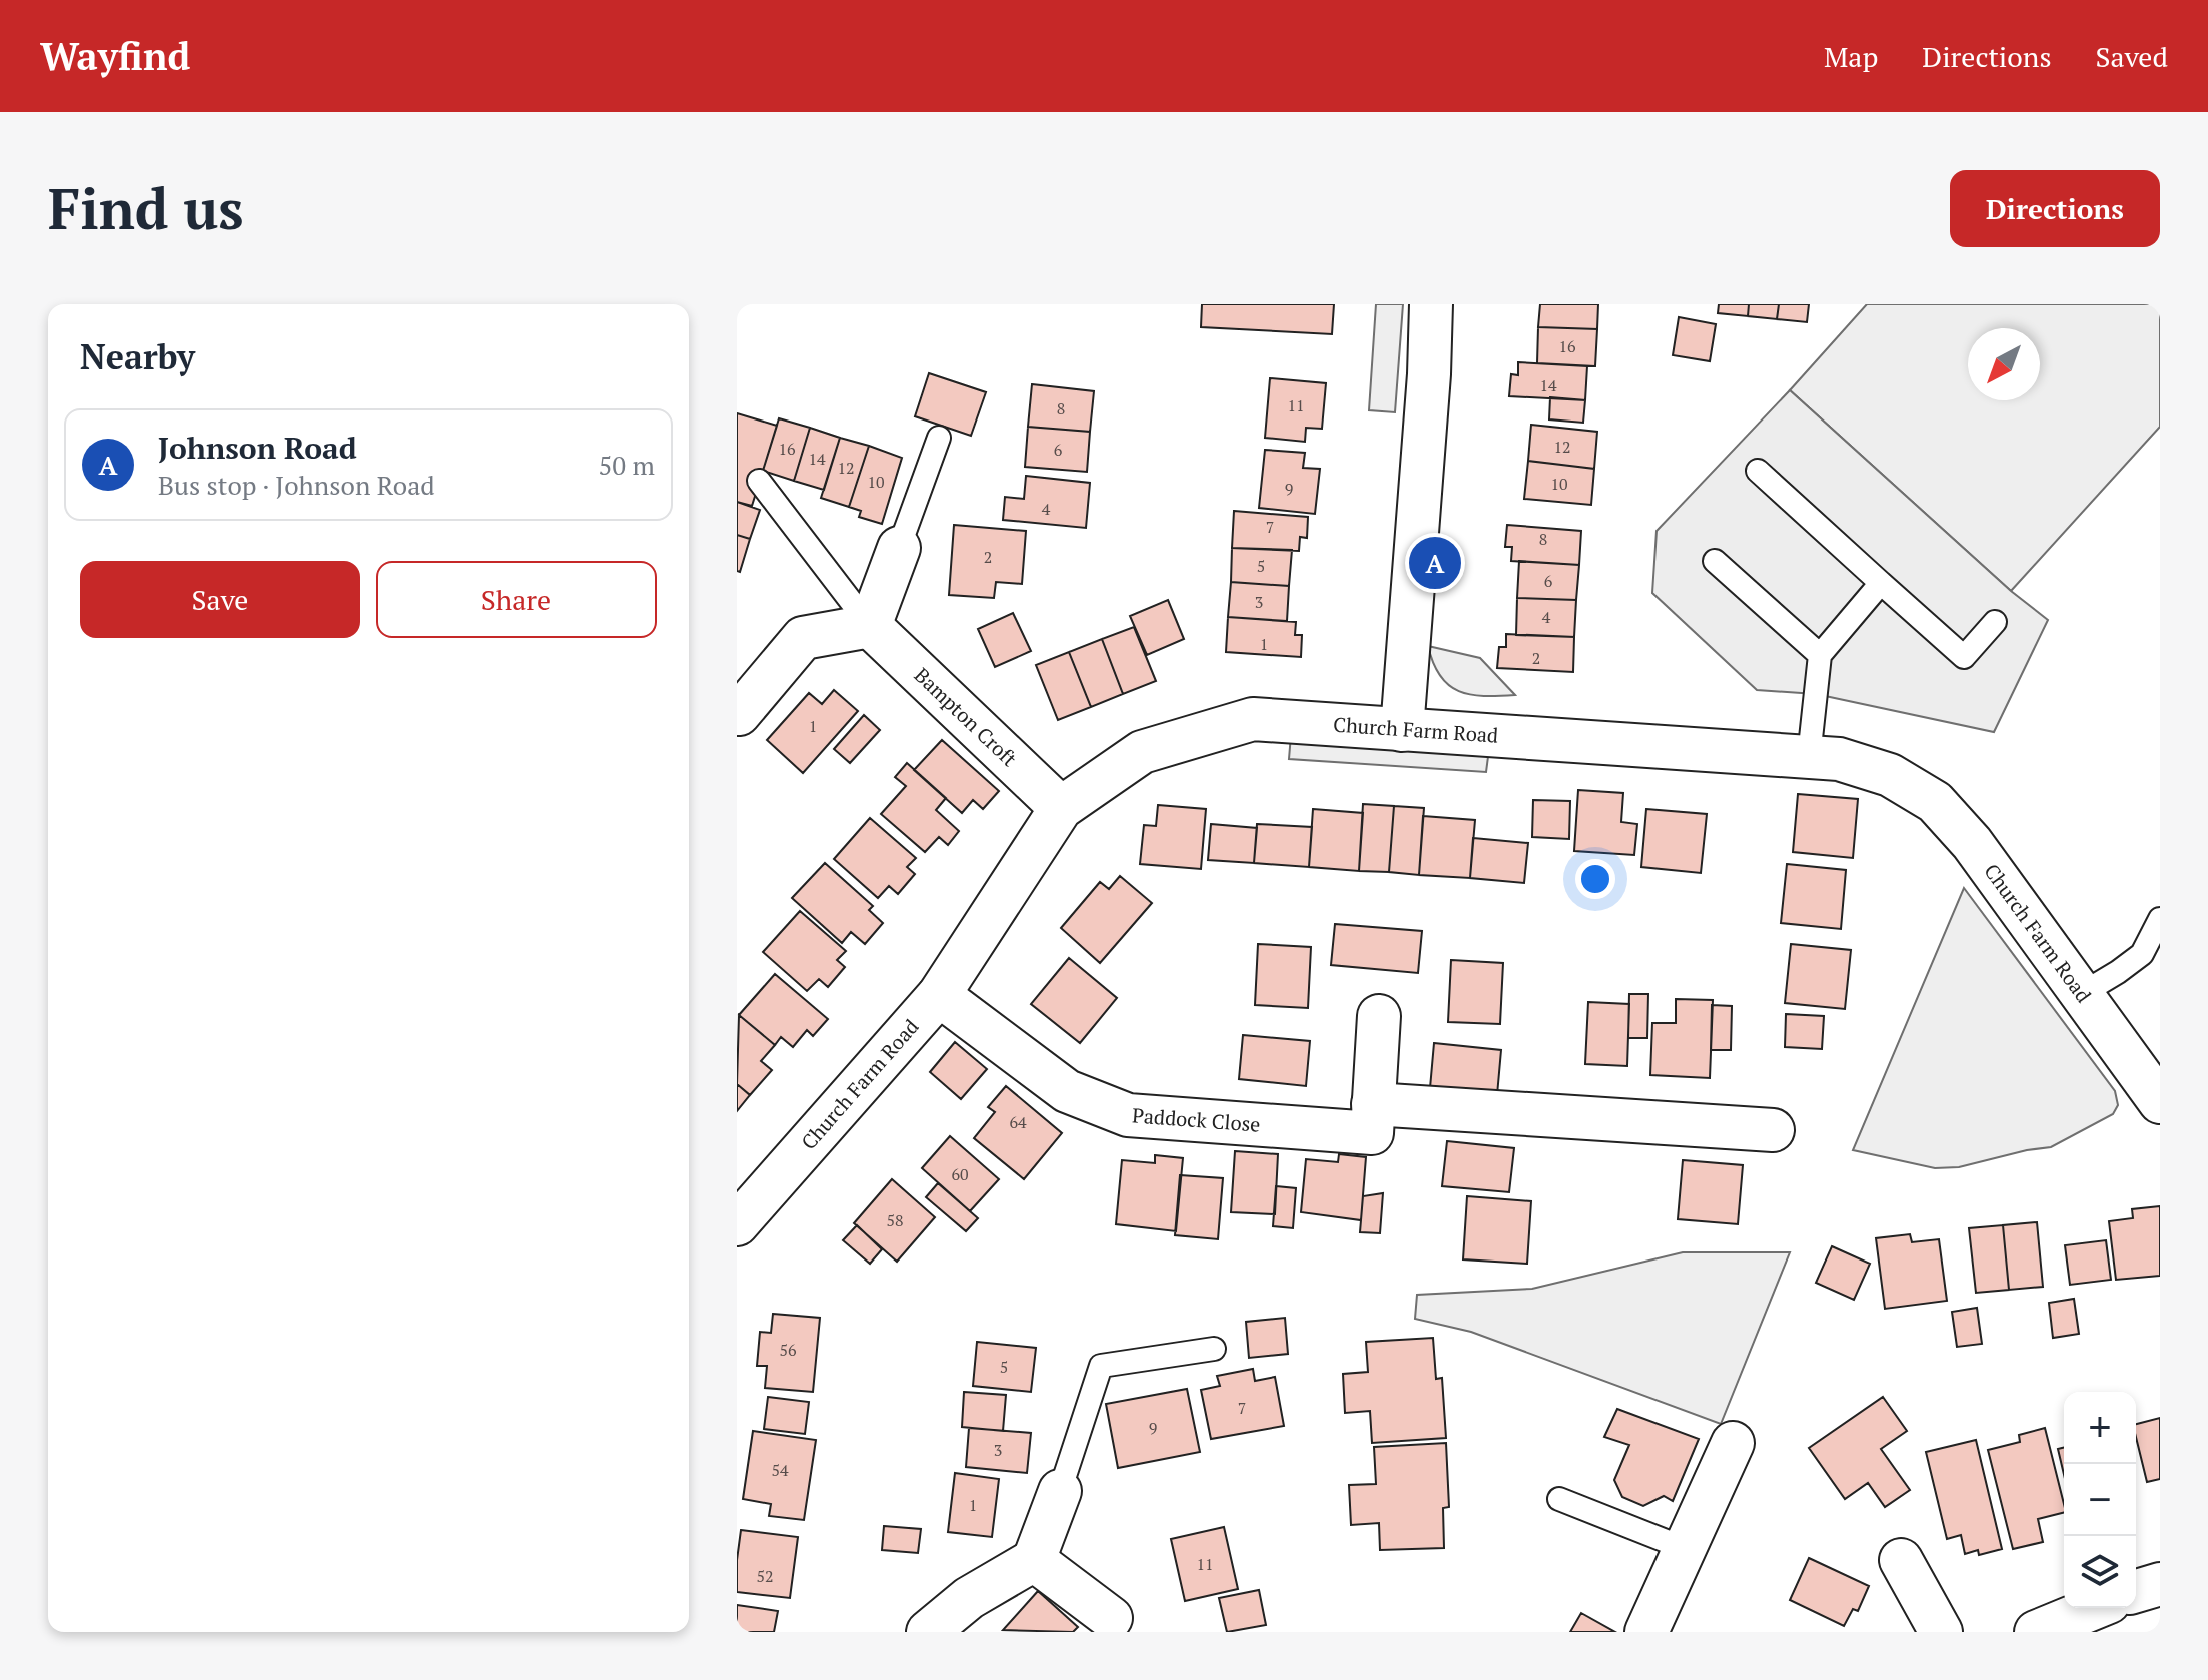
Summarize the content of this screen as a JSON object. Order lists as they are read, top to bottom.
{
  "streets": {
    "street": ["Bampton Croft", "Church Farm Road", "Paddock Close"]
  },
  "crossings": [
    ["Bampton Croft", "Church Farm Road"],
    ["Church Farm Road", "Paddock Close"]
  ],
  "house_numbers": [
    "16",
    "14",
    "11",
    "8",
    "12",
    "16",
    "6",
    "14",
    "12",
    "10",
    "10",
    "9",
    "4",
    "7",
    "8",
    "2",
    "5",
    "6",
    "3",
    "4",
    "1",
    "2",
    "1",
    "64",
    "60",
    "58",
    "56",
    "5",
    "7",
    "9",
    "3",
    "54",
    "1",
    "11",
    "52"
  ],
  "north": "bottom left",
  "page": {
    "header": "Wayfind",
    "nav": ["Map", "Directions", "Saved"],
    "buttons": [
      "Directions",
      ["Save", "Share"]
    ],
    "title": "Find us",
    "heading": "Nearby",
    "list": [
      {
        "mark": "A",
        "name": "Johnson Road",
        "note": "Bus stop · Johnson Road",
        "value": "50 m"
      }
    ],
    "pins": "A",
    "map_buttons": ["+", "−"]
  }
}
